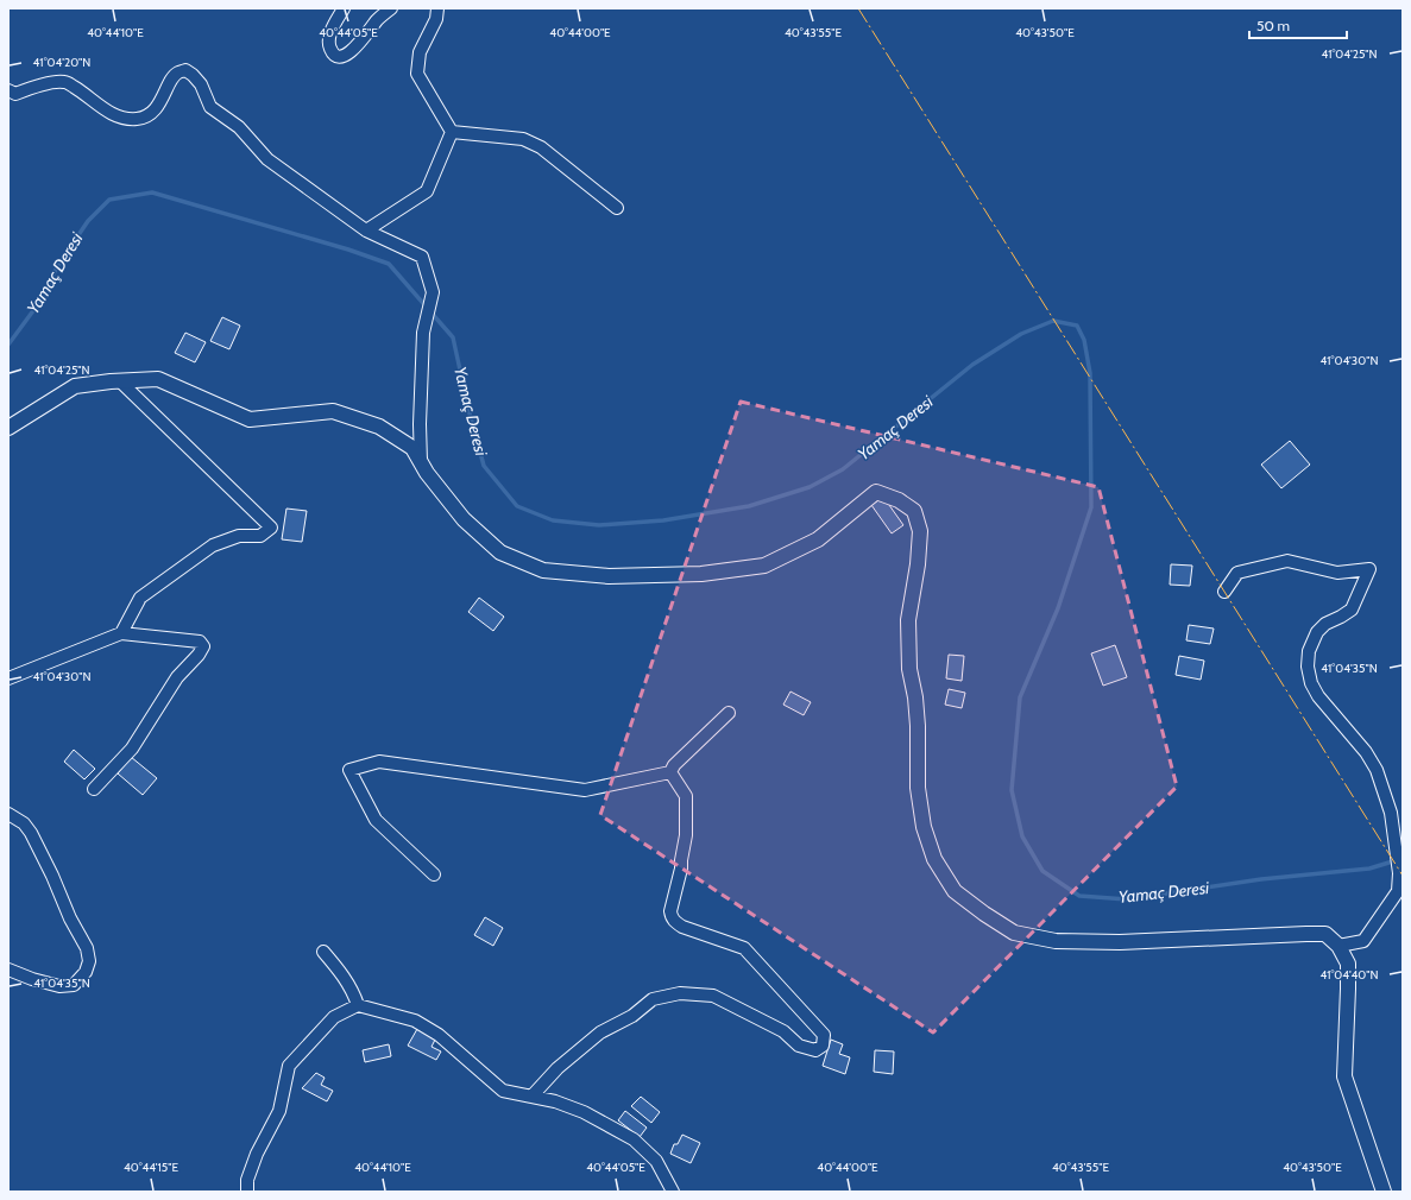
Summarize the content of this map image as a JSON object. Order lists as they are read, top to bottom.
{
  "water": ["Yamaç Deresi"],
  "scale_bar": "50 m",
  "coordinates": [
    "40°44'10\"E",
    "40°44'05\"E",
    "40°44'00\"E",
    "40°43'55\"E",
    "40°43'50\"E",
    "41°04'25\"N",
    "41°04'20\"N",
    "41°04'30\"N",
    "41°04'35\"N",
    "41°04'40\"N",
    "40°44'15\"E"
  ]
}
